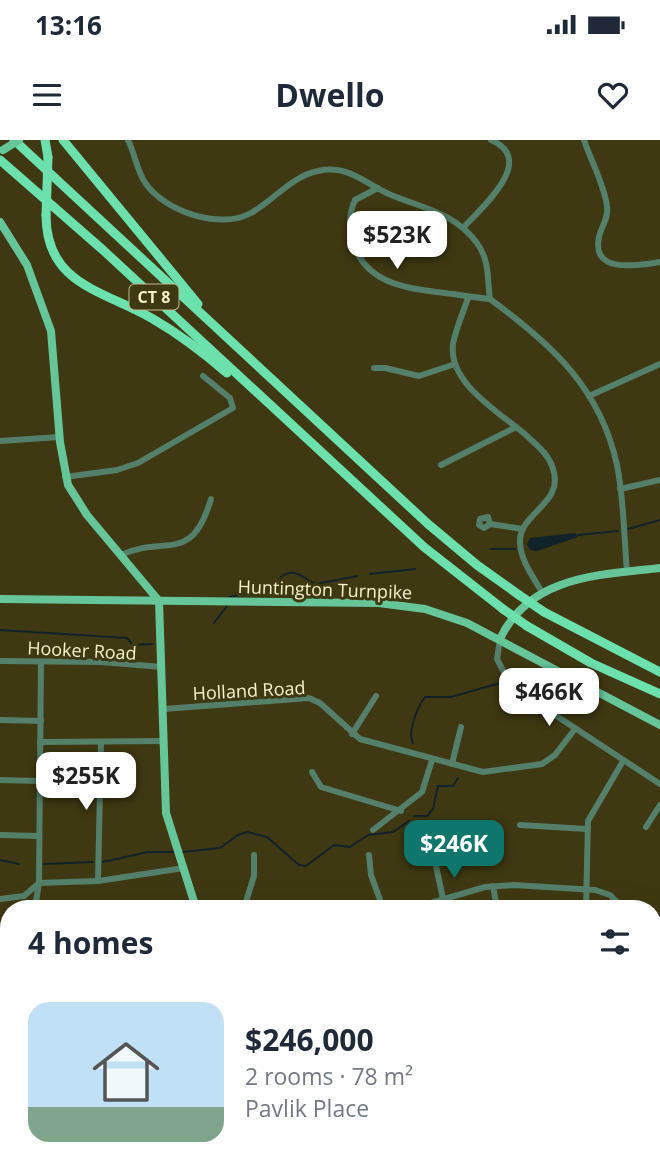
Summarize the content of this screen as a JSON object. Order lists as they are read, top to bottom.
{
  "streets": {
    "highway": ["CT 8"],
    "main road": ["Huntington Turnpike"],
    "street": ["Hooker Road", "Holland Road"]
  },
  "page": {
    "status": "13:16",
    "header": "Dwello",
    "price": [
      "$523K",
      "$466K",
      "$255K",
      "$246K"
    ],
    "heading": "4 homes",
    "list": [
      {
        "name": "$246,000",
        "note": "2 rooms · 78 m² · Pavlik Place"
      }
    ]
  }
}
